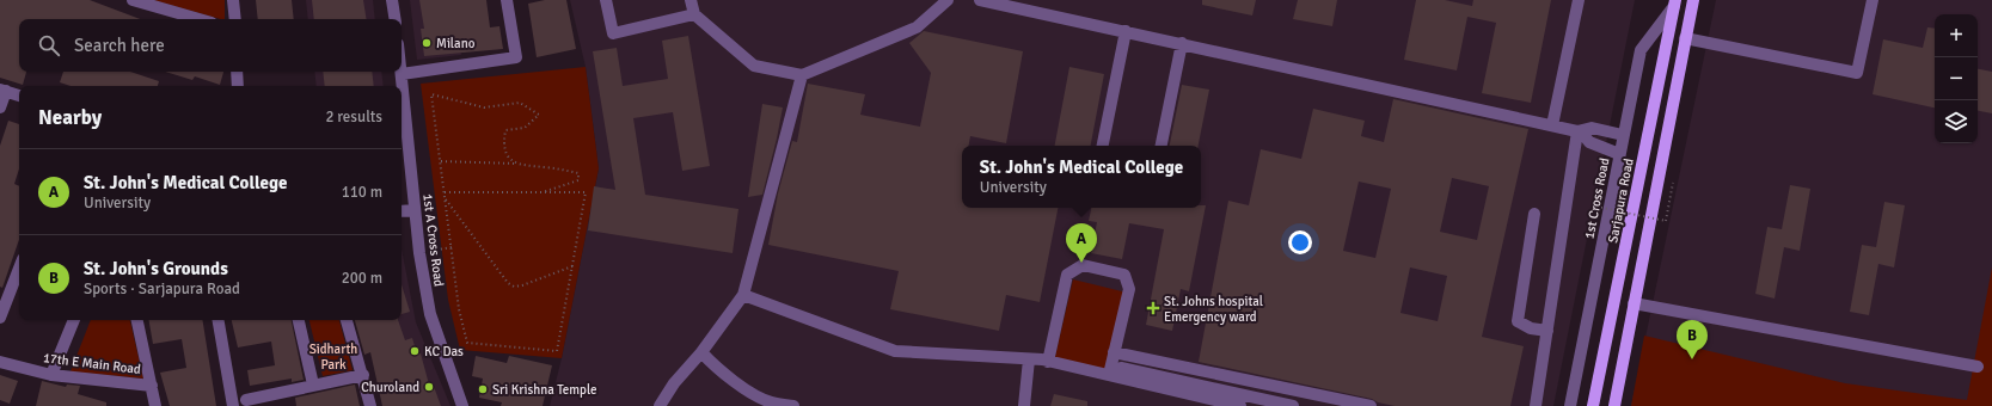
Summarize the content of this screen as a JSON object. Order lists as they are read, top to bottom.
{
  "streets": {
    "main road": ["Sarjapura Road"],
    "street": ["1st Cross Road", "1st A Cross Road", "17th E Main Road"]
  },
  "crossings": [
    ["1st Cross Road", "Sarjapura Road"]
  ],
  "parks": ["Sidharth Park"],
  "places": {
    "other": [
      "Milano",
      "KC Das",
      "Churoland",
      "Sri Krishna Temple"
    ],
    "health": ["St. Johns hospital Emergency ward"]
  },
  "page": {
    "map_buttons": ["+", "−"],
    "search": "Search here",
    "heading": ["Nearby", "2 results"],
    "popup": ["St. John's Medical College", "University"],
    "list": [
      {
        "mark": "A",
        "name": "St. John's Medical College",
        "note": "University",
        "value": "110 m"
      },
      {
        "mark": "B",
        "name": "St. John's Grounds",
        "note": "Sports · Sarjapura Road",
        "value": "200 m"
      }
    ],
    "pins": ["A", "B"]
  }
}
